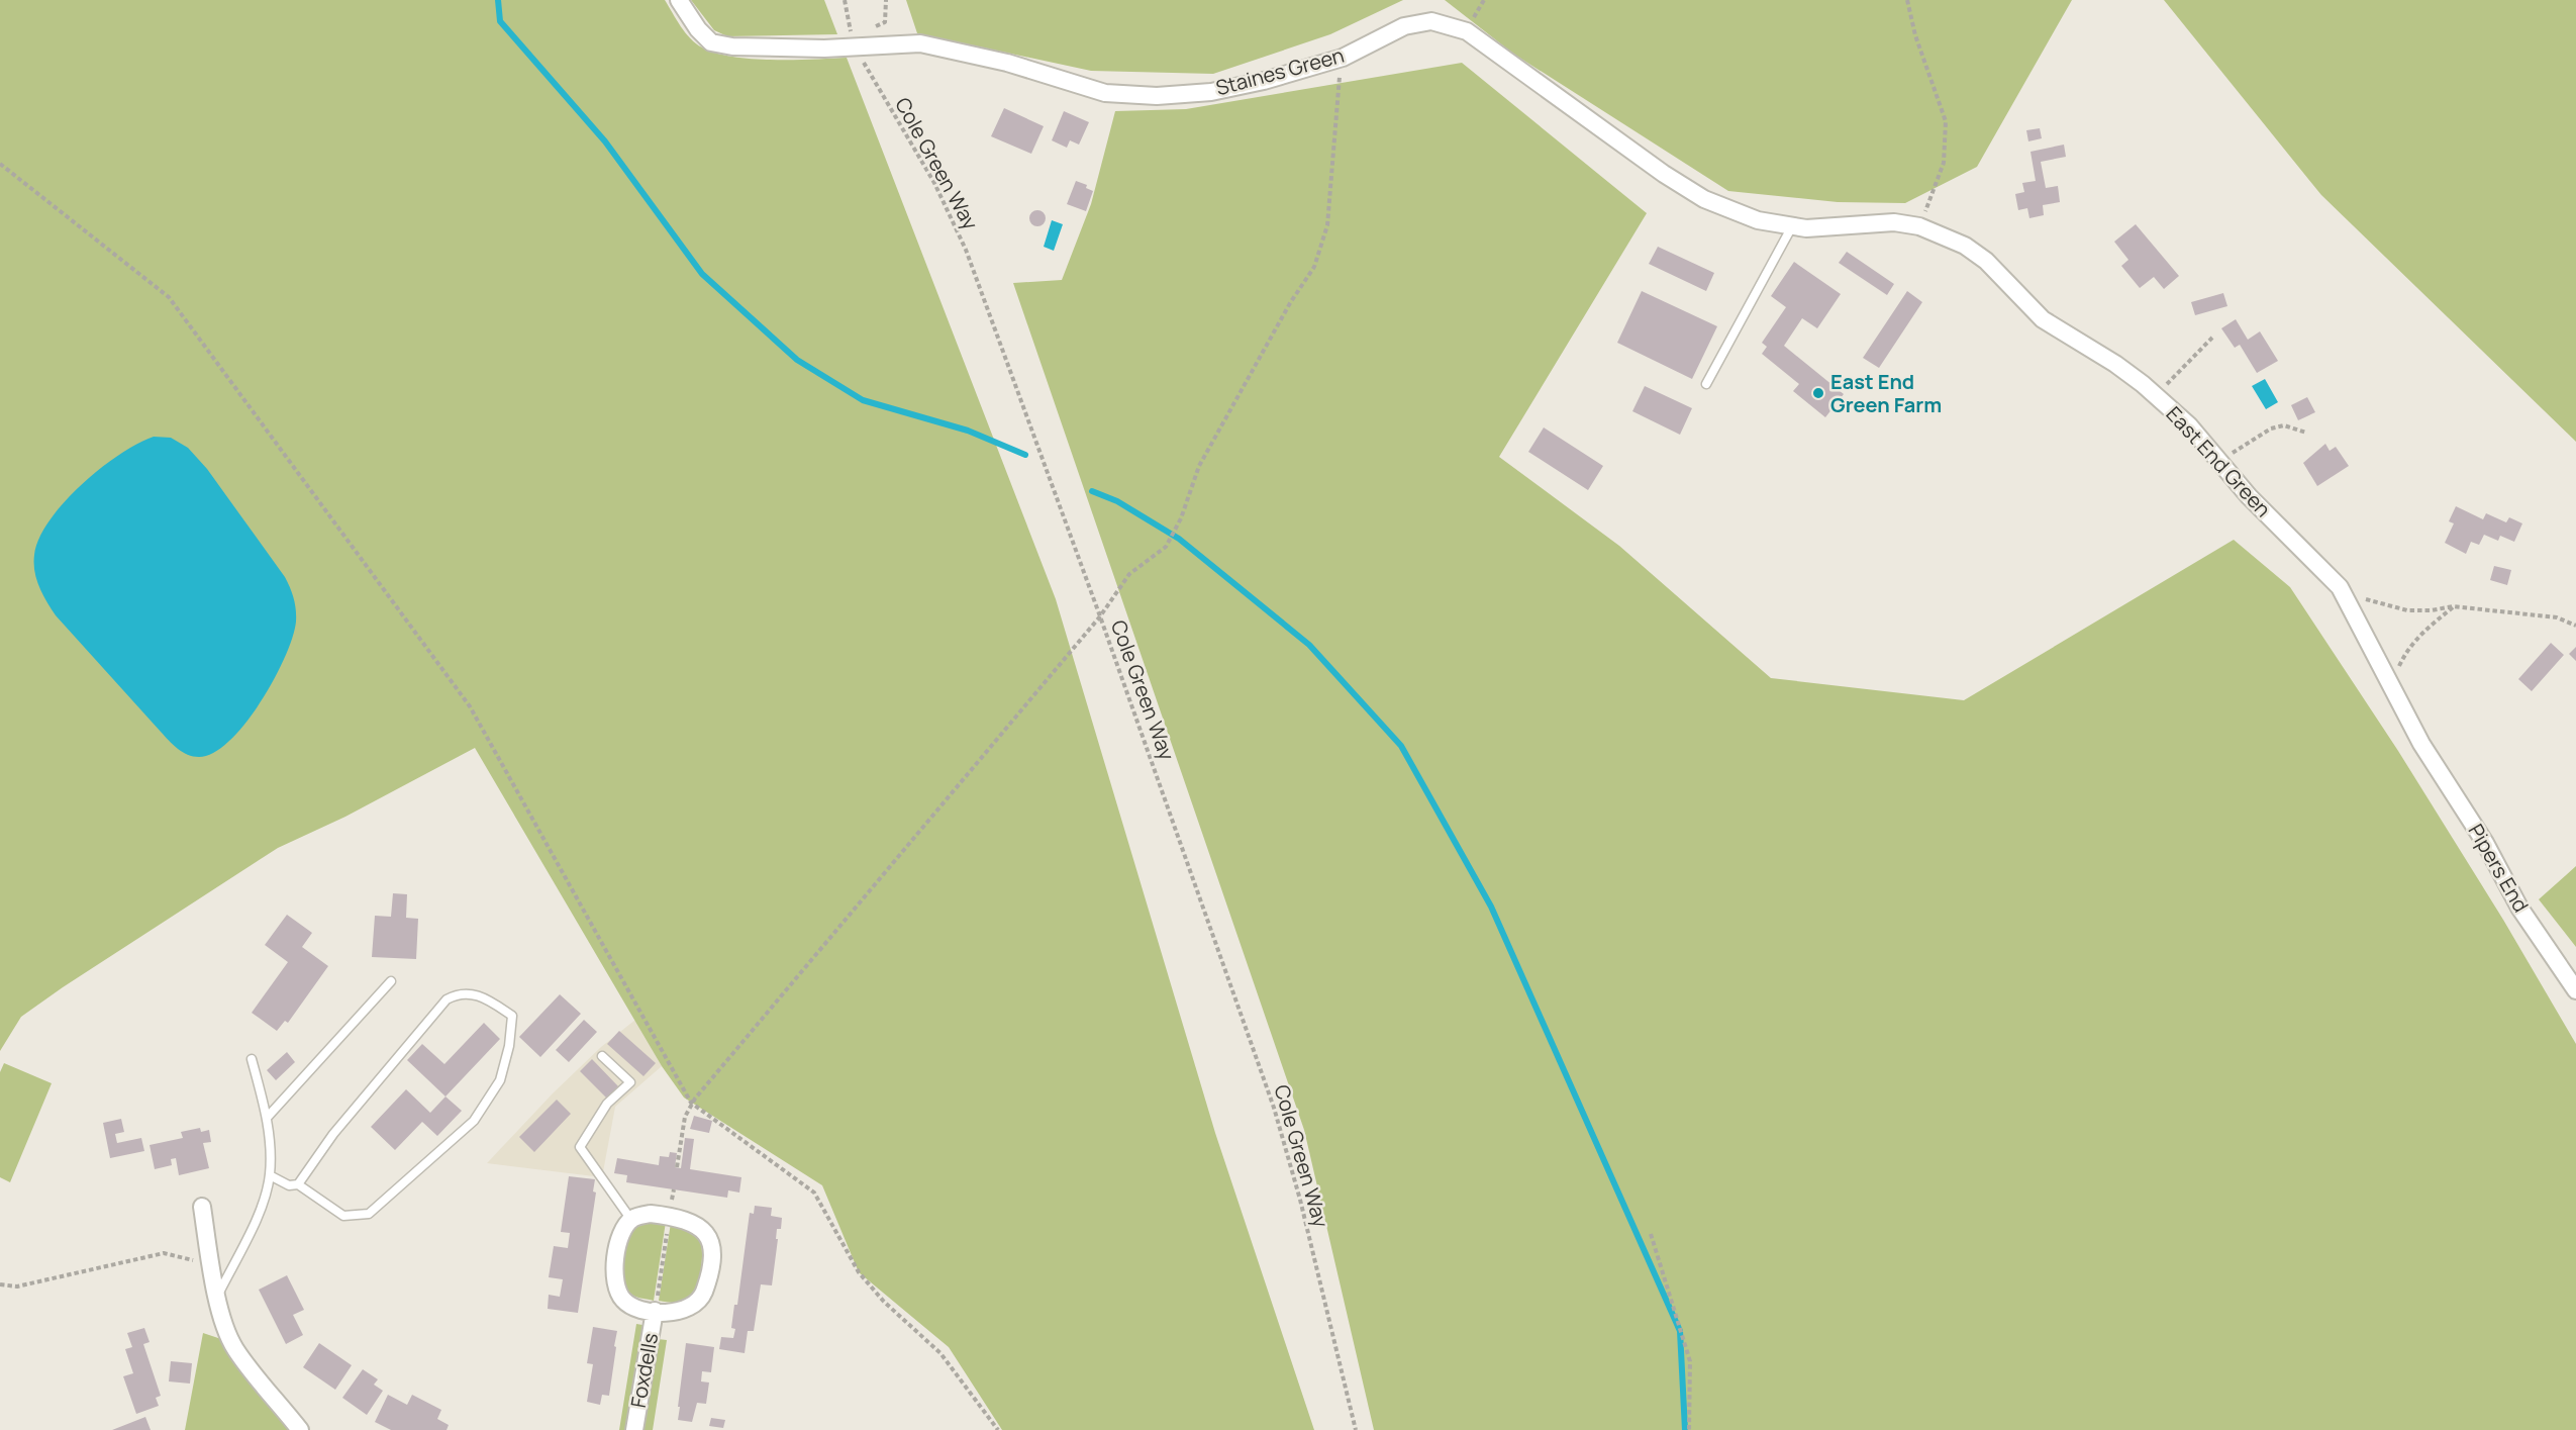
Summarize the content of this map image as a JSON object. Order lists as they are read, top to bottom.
{
  "streets": {
    "street": [
      "Staines Green",
      "East End Green",
      "Pipers End",
      "Foxdells"
    ],
    "path": ["Cole Green Way"]
  },
  "crossings": [
    ["Staines Green", "Cole Green Way"],
    ["Staines Green", "East End Green"],
    ["East End Green", "Pipers End"]
  ],
  "places": ["East End Green Farm"]
}
